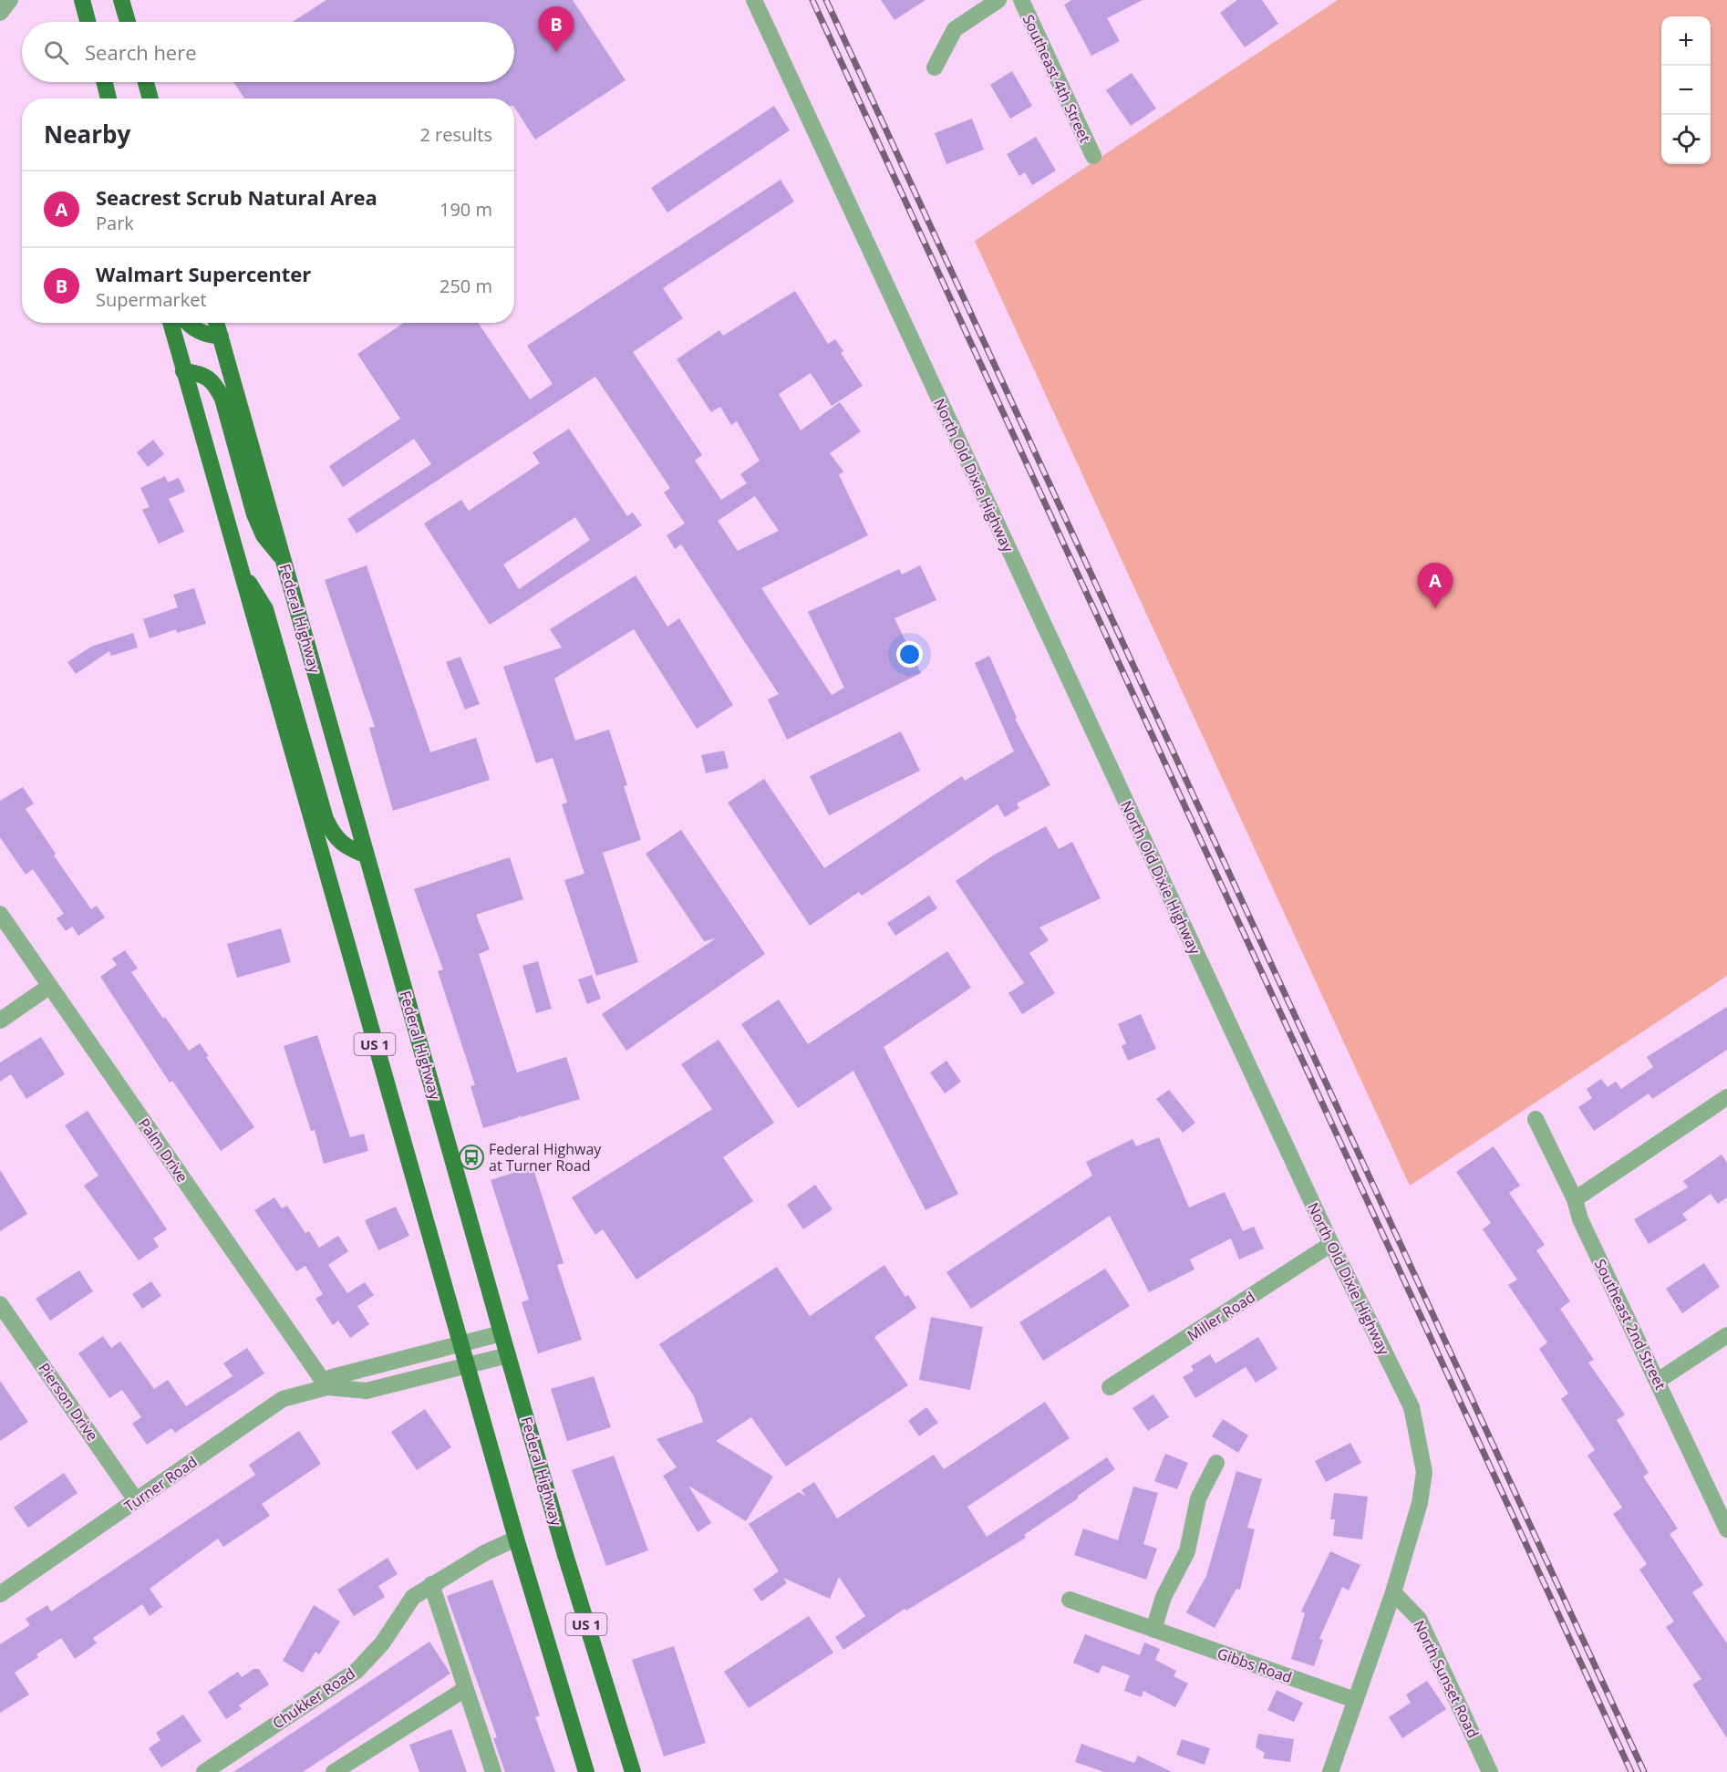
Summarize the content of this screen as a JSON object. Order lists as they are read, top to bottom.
{
  "streets": {
    "main road": ["Federal Highway", "US 1"],
    "street": [
      "Southeast 4th Street",
      "North Old Dixie Highway",
      "Palm Drive",
      "Miller Road",
      "Southeast 2nd Street",
      "Pierson Drive",
      "Turner Road",
      "Gibbs Road",
      "North Sunset Road",
      "Chukker Road"
    ]
  },
  "crossings": [
    ["North Old Dixie Highway", "Miller Road"],
    ["North Old Dixie Highway", "Gibbs Road"],
    ["North Old Dixie Highway", "North Sunset Road"],
    ["Federal Highway", "Turner Road"],
    ["US 1", "Turner Road"],
    ["US 1", "Chukker Road"],
    ["Palm Drive", "Turner Road"],
    ["Pierson Drive", "Turner Road"]
  ],
  "places": {
    "bus stop": ["Federal Highway at Turner Road"]
  },
  "page": {
    "pins": ["B", "A"],
    "map_buttons": ["+", "−"],
    "search": "Search here",
    "heading": ["Nearby", "2 results"],
    "list": [
      {
        "mark": "A",
        "name": "Seacrest Scrub Natural Area",
        "note": "Park",
        "value": "190 m"
      },
      {
        "mark": "B",
        "name": "Walmart Supercenter",
        "note": "Supermarket",
        "value": "250 m"
      }
    ]
  }
}
